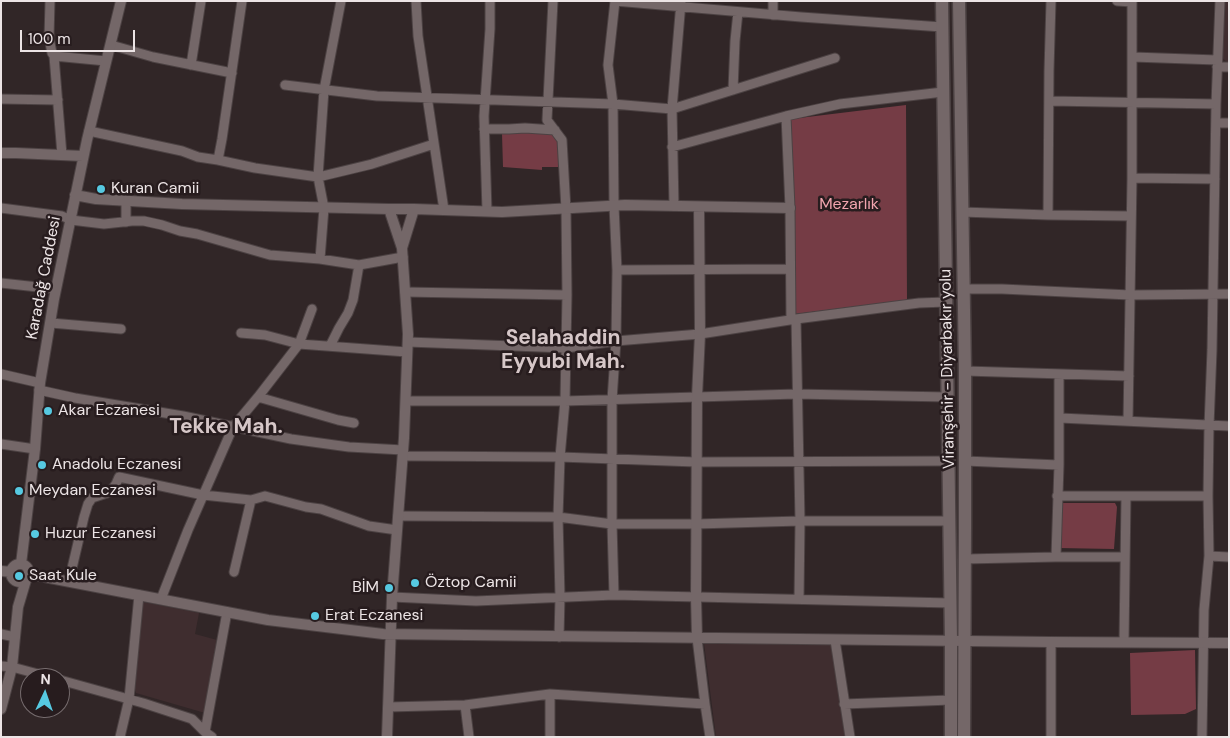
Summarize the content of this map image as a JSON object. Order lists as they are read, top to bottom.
{
  "streets": {
    "main road": ["Viranşehir - Diyarbakır yolu"],
    "street": ["Karadağ Caddesi"]
  },
  "districts": ["Selahaddin Eyyubi Mah.", "Tekke Mah."],
  "parks": ["Mezarlık"],
  "places": [
    "Kuran Camii",
    "Akar Eczanesi",
    "Anadolu Eczanesi",
    "Meydan Eczanesi",
    "Huzur Eczanesi",
    "Saat Kule",
    "Öztop Camii",
    "BİM",
    "Erat Eczanesi"
  ],
  "scale_bar": "100 m",
  "north": "top"
}
